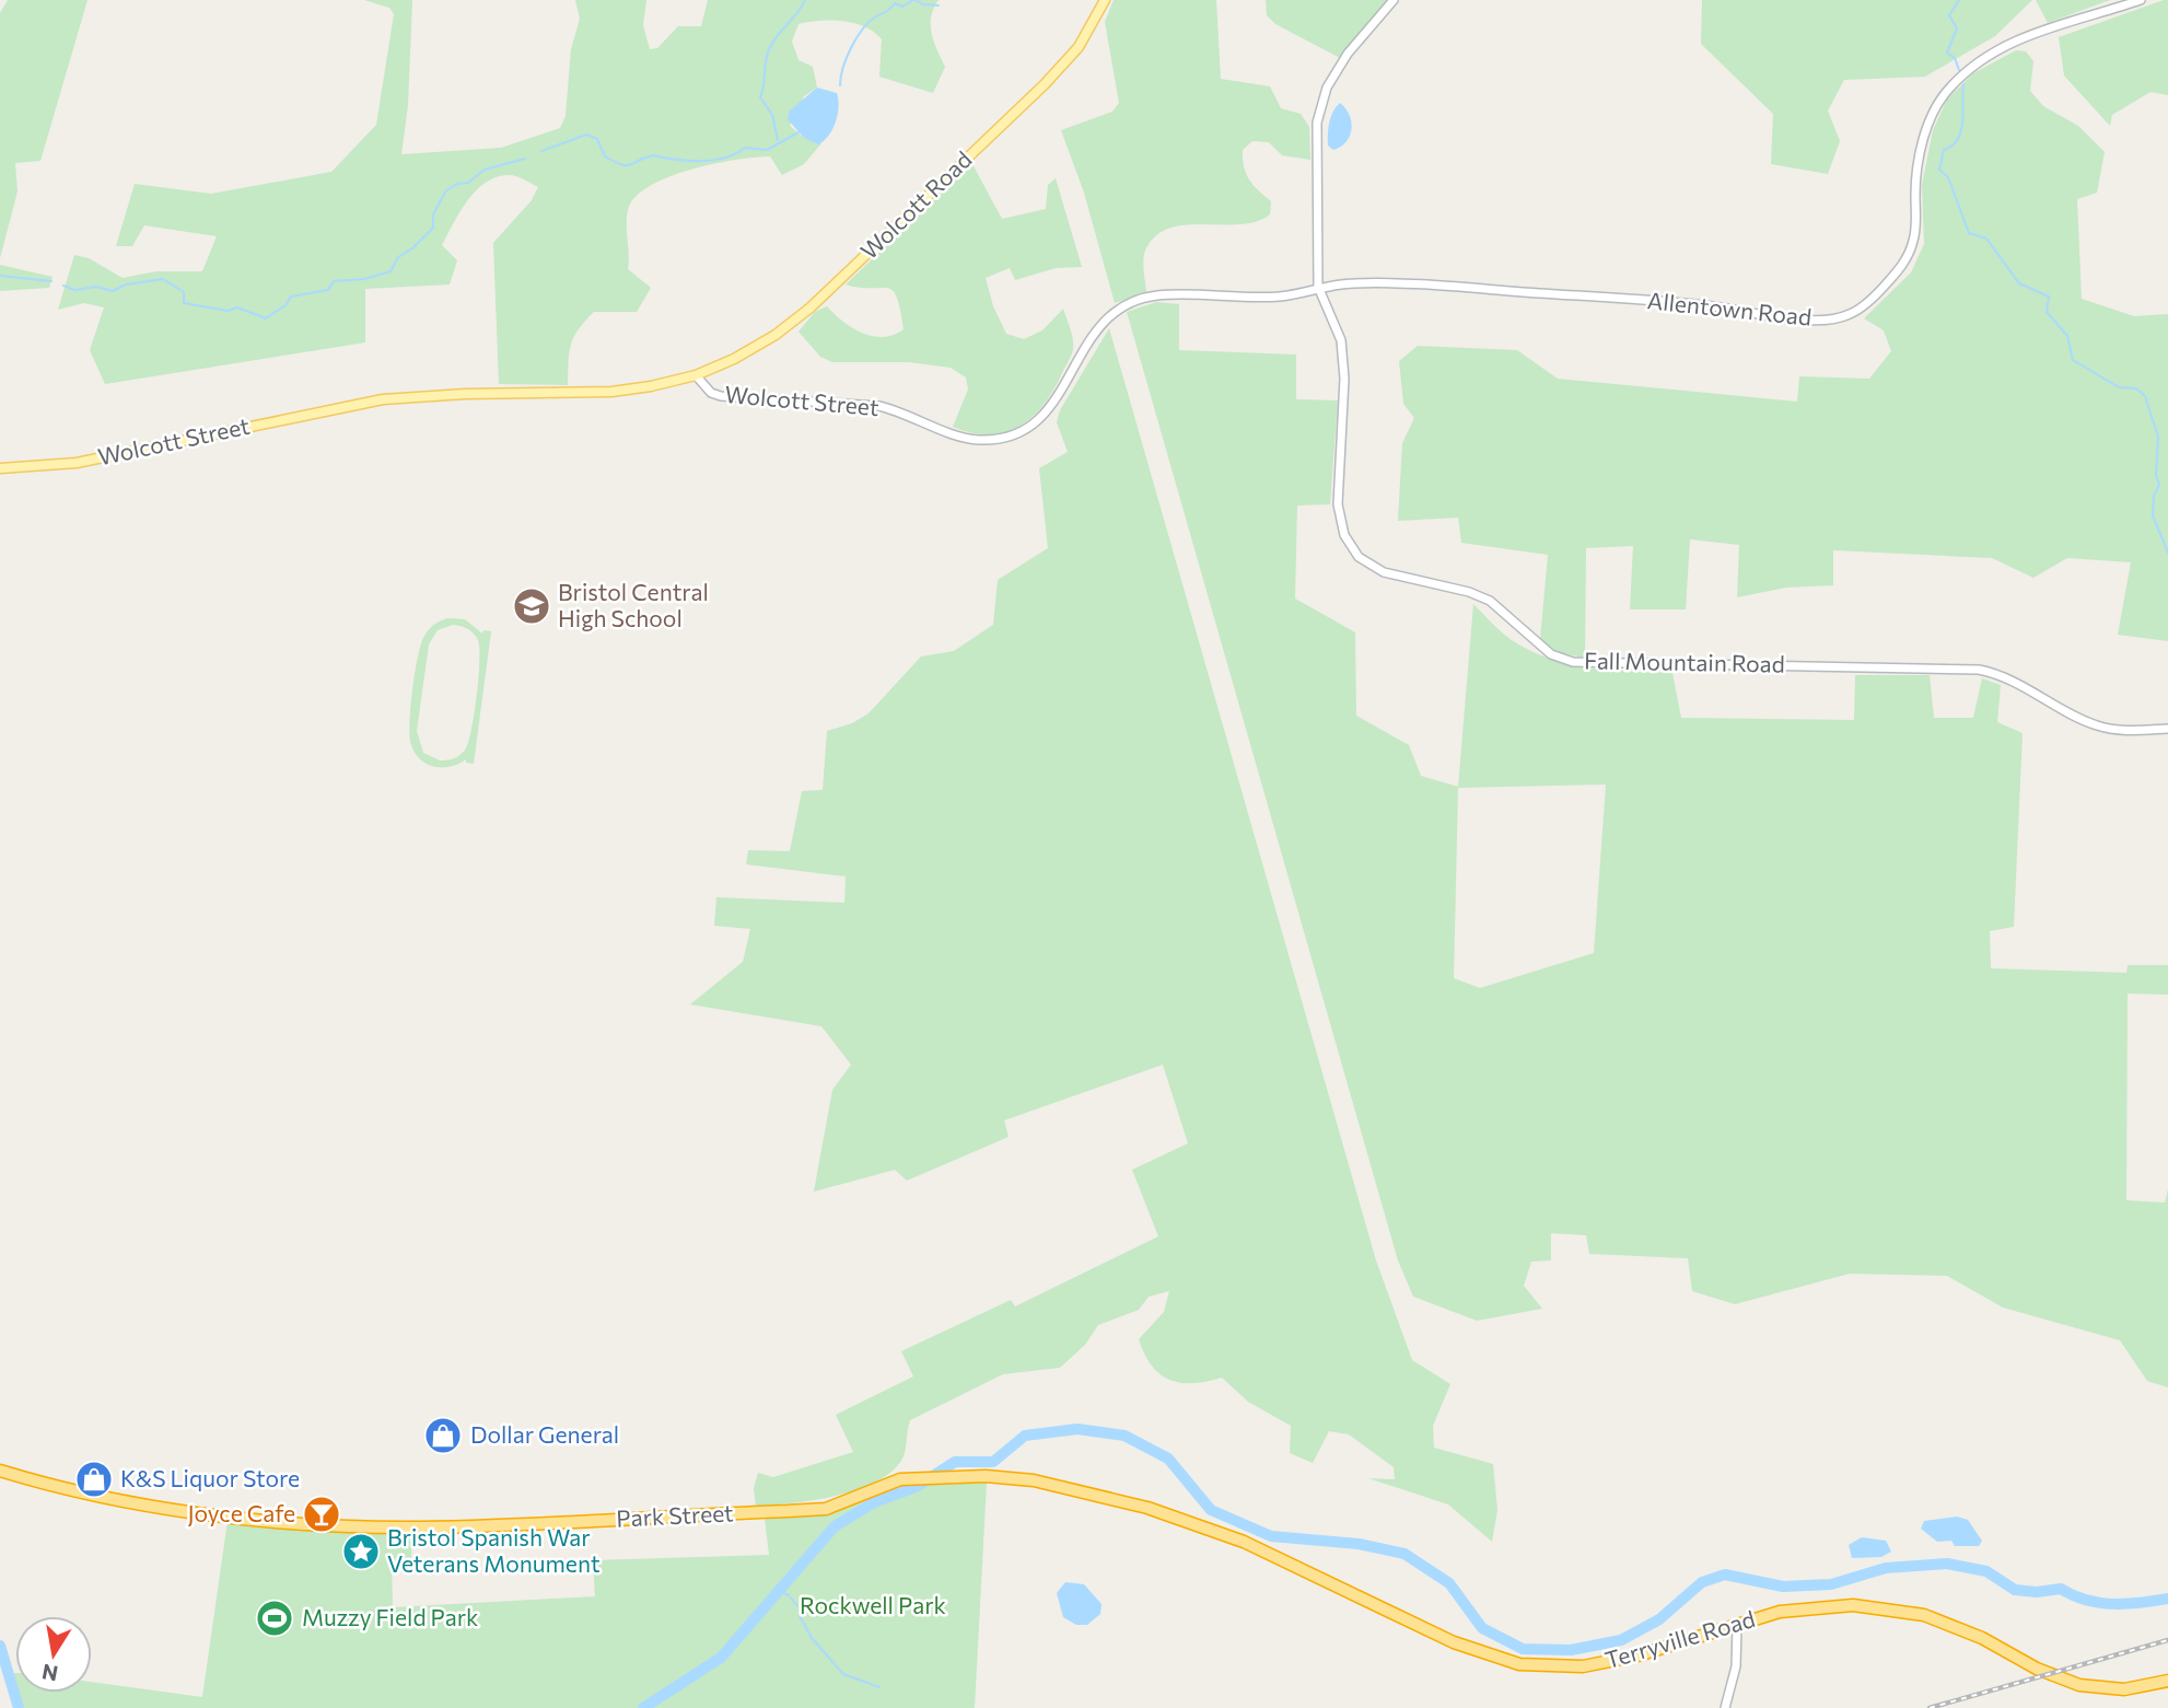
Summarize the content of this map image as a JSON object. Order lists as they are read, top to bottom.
{
  "streets": {
    "highway": ["Park Street", "Terryville Road"],
    "main road": [
      "Wolcott Road",
      "Allentown Road",
      "Wolcott Street",
      "Fall Mountain Road"
    ]
  },
  "crossings": [
    ["Wolcott Road", "Wolcott Street"],
    ["Allentown Road", "Wolcott Street"],
    ["Allentown Road", "Fall Mountain Road"],
    ["Wolcott Street", "Fall Mountain Road"],
    ["Park Street", "Terryville Road"]
  ],
  "parks": ["Rockwell Park"],
  "places": {
    "school or university": ["Bristol Central High School"],
    "shop": ["Dollar General", "K&S Liquor Store"],
    "bar": ["Joyce Cafe"],
    "place": ["Bristol Spanish War Veterans Monument"],
    "sports": ["Muzzy Field Park"]
  },
  "north": "bottom"
}
